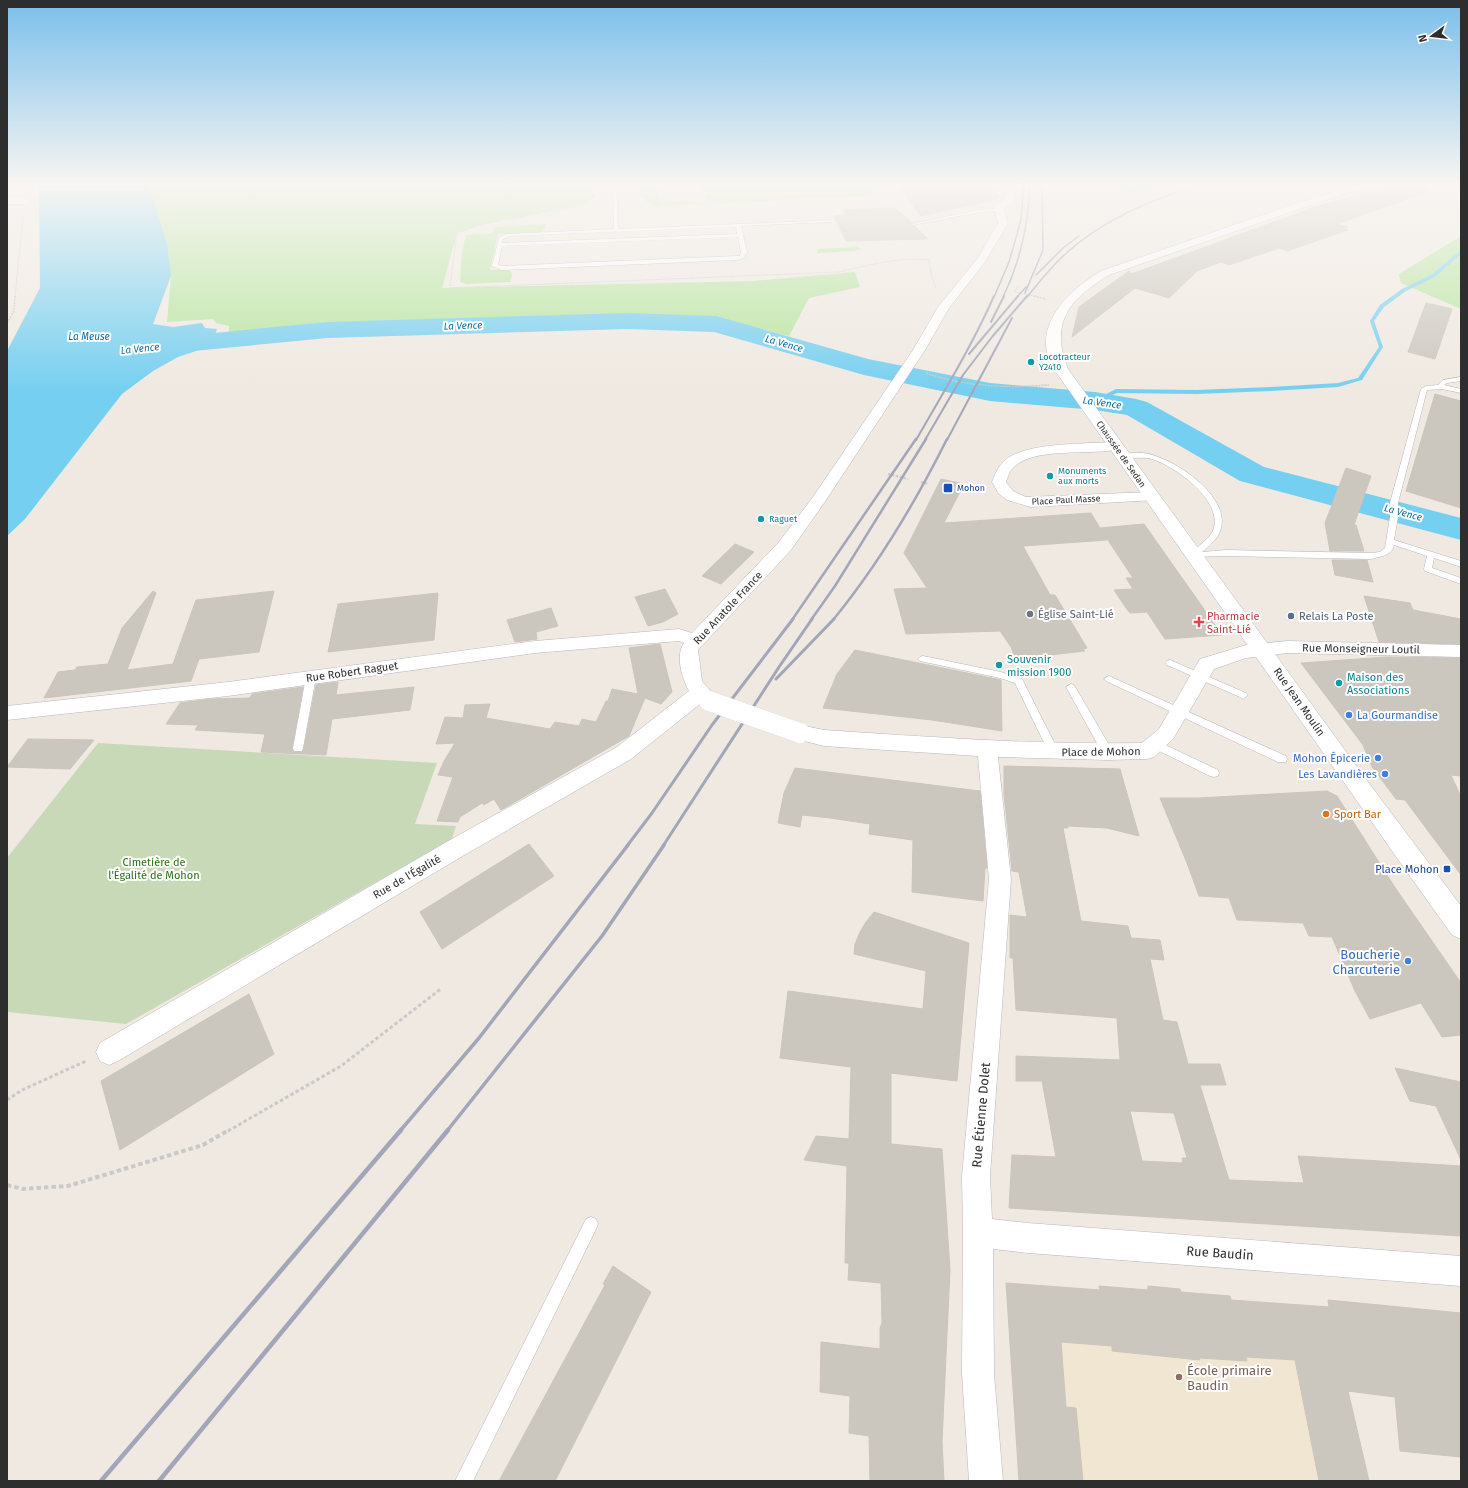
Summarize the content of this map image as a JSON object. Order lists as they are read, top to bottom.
{
  "streets": {
    "main road": ["Chaussée de Sedan", "Rue Jean Moulin"],
    "street": [
      "Place Paul Masse",
      "Rue Anatole France",
      "Rue Monseigneur Loutil",
      "Rue Robert Raguet",
      "Place de Mohon",
      "Rue de l'Égalité",
      "Rue Étienne Dolet",
      "Rue Baudin"
    ]
  },
  "crossings": [
    ["Chaussée de Sedan", "Place Paul Masse"],
    ["Chaussée de Sedan", "Rue Jean Moulin"],
    ["Place Paul Masse", "Rue Jean Moulin"],
    ["Rue Anatole France", "Rue Robert Raguet"],
    ["Rue Anatole France", "Rue de l'Égalité"],
    ["Rue Monseigneur Loutil", "Rue Jean Moulin"],
    ["Rue Monseigneur Loutil", "Place de Mohon"],
    ["Rue Jean Moulin", "Place de Mohon"],
    ["Place de Mohon", "Rue Étienne Dolet"],
    ["Rue Étienne Dolet", "Rue Baudin"]
  ],
  "water": ["La Vence", "La Meuse"],
  "parks": ["Cimetière de l'Égalité de Mohon"],
  "places": {
    "other": [
      "Locotracteur Y2410",
      "Monuments aux morts",
      "Raguet",
      "Église Saint-Lié",
      "Relais La Poste",
      "Souvenir mission 1900",
      "Maison des Associations",
      "La Gourmandise",
      "Mohon Épicerie",
      "Les Lavandières",
      "Sport Bar",
      "Boucherie Charcuterie",
      "École primaire Baudin"
    ],
    "transit": ["Mohon", "Place Mohon"],
    "health": ["Pharmacie Saint-Lié"]
  },
  "north": "left"
}
